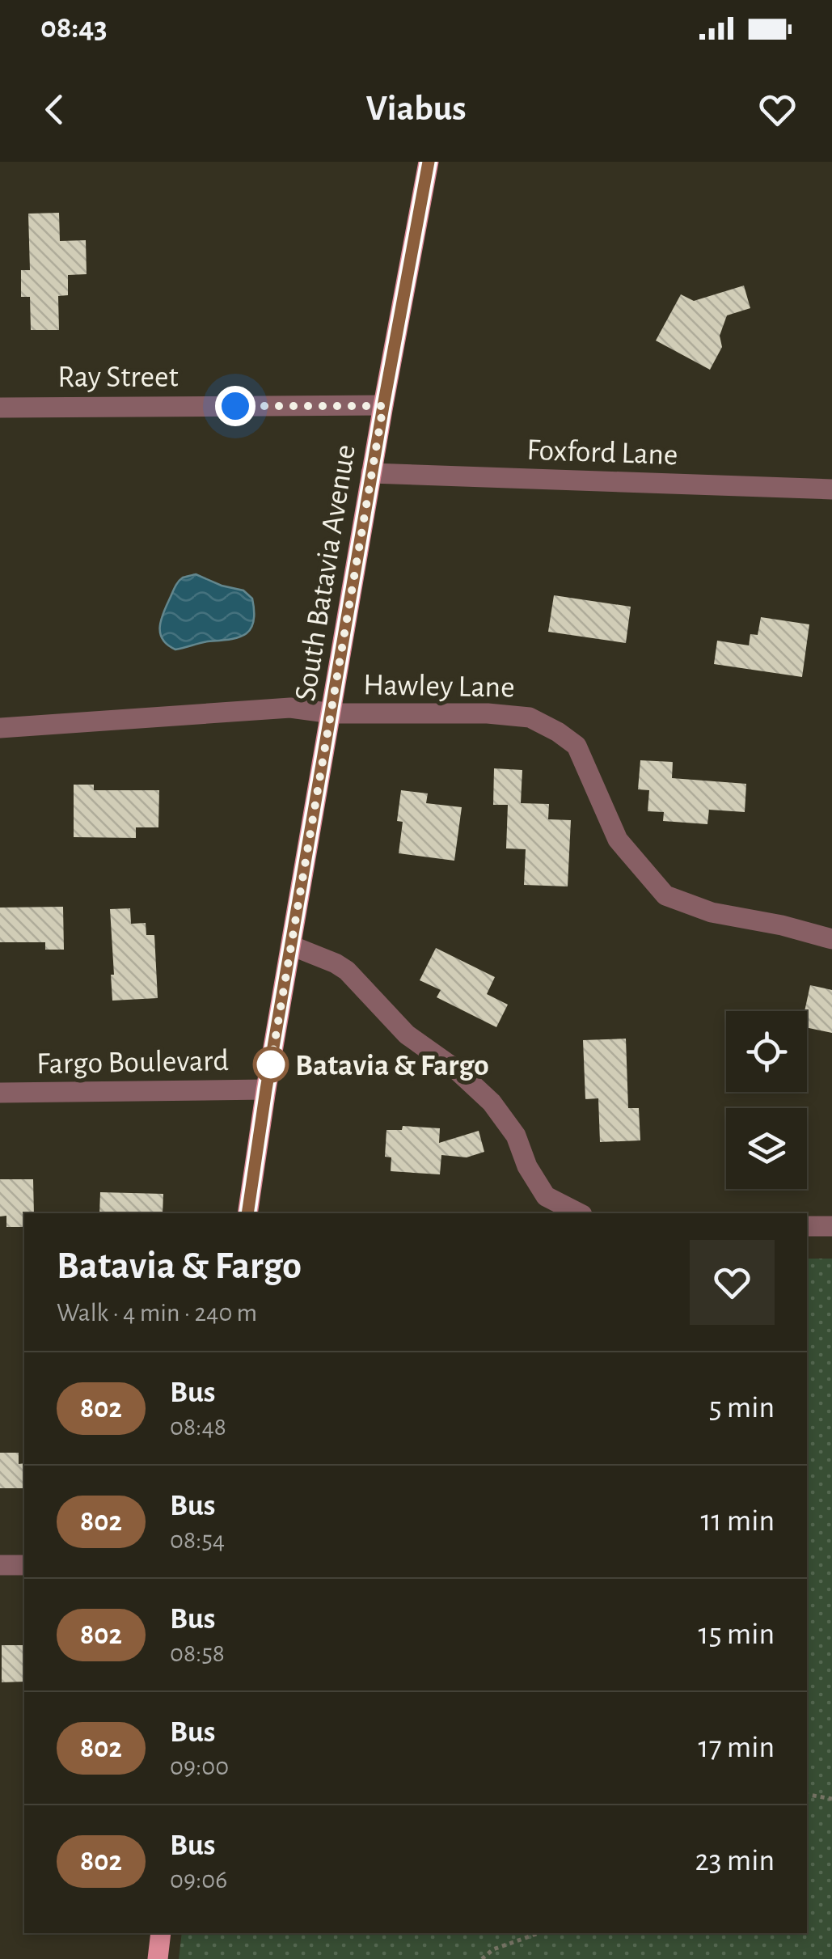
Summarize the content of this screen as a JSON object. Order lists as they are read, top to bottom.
{
  "streets": {
    "main road": ["South Batavia Avenue"],
    "street": [
      "Ray Street",
      "Foxford Lane",
      "Hawley Lane",
      "Fargo Boulevard"
    ]
  },
  "crossings": [
    ["Ray Street", "South Batavia Avenue"],
    ["Foxford Lane", "South Batavia Avenue"],
    ["South Batavia Avenue", "Hawley Lane"],
    ["South Batavia Avenue", "Fargo Boulevard"]
  ],
  "places": ["Batavia & Fargo"],
  "lines": ["bus line 802"],
  "page": {
    "status": "08:43",
    "header": "Viabus",
    "heading": ["Batavia & Fargo", "Walk · 4 min · 240 m"],
    "list": [
      {
        "mark": "802",
        "name": "Bus",
        "note": "08:48",
        "value": "5 min"
      },
      {
        "mark": "802",
        "name": "Bus",
        "note": "08:54",
        "value": "11 min"
      },
      {
        "mark": "802",
        "name": "Bus",
        "note": "08:58",
        "value": "15 min"
      },
      {
        "mark": "802",
        "name": "Bus",
        "note": "09:00",
        "value": "17 min"
      },
      {
        "mark": "802",
        "name": "Bus",
        "note": "09:06",
        "value": "23 min"
      }
    ]
  }
}
